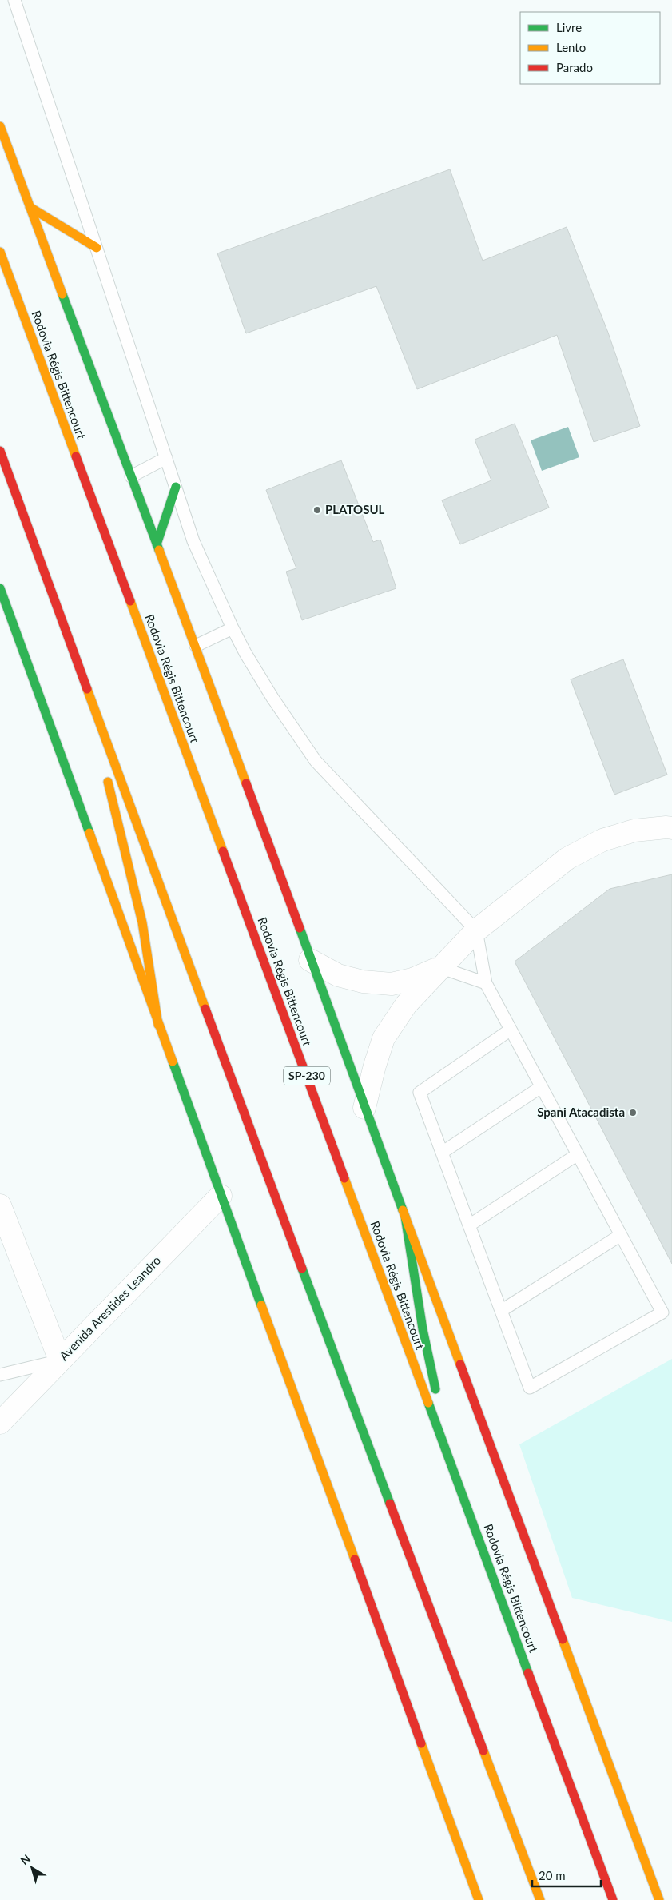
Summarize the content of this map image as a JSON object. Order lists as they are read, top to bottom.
{
  "streets": {
    "main road": ["Rodovia Régis Bittencourt", "SP-230"],
    "street": ["Avenida Arestides Leandro"]
  },
  "places": ["PLATOSUL", "Spani Atacadista"],
  "legend": ["Livre", "Lento", "Parado"],
  "scale_bar": "20 m",
  "north": "top left"
}
